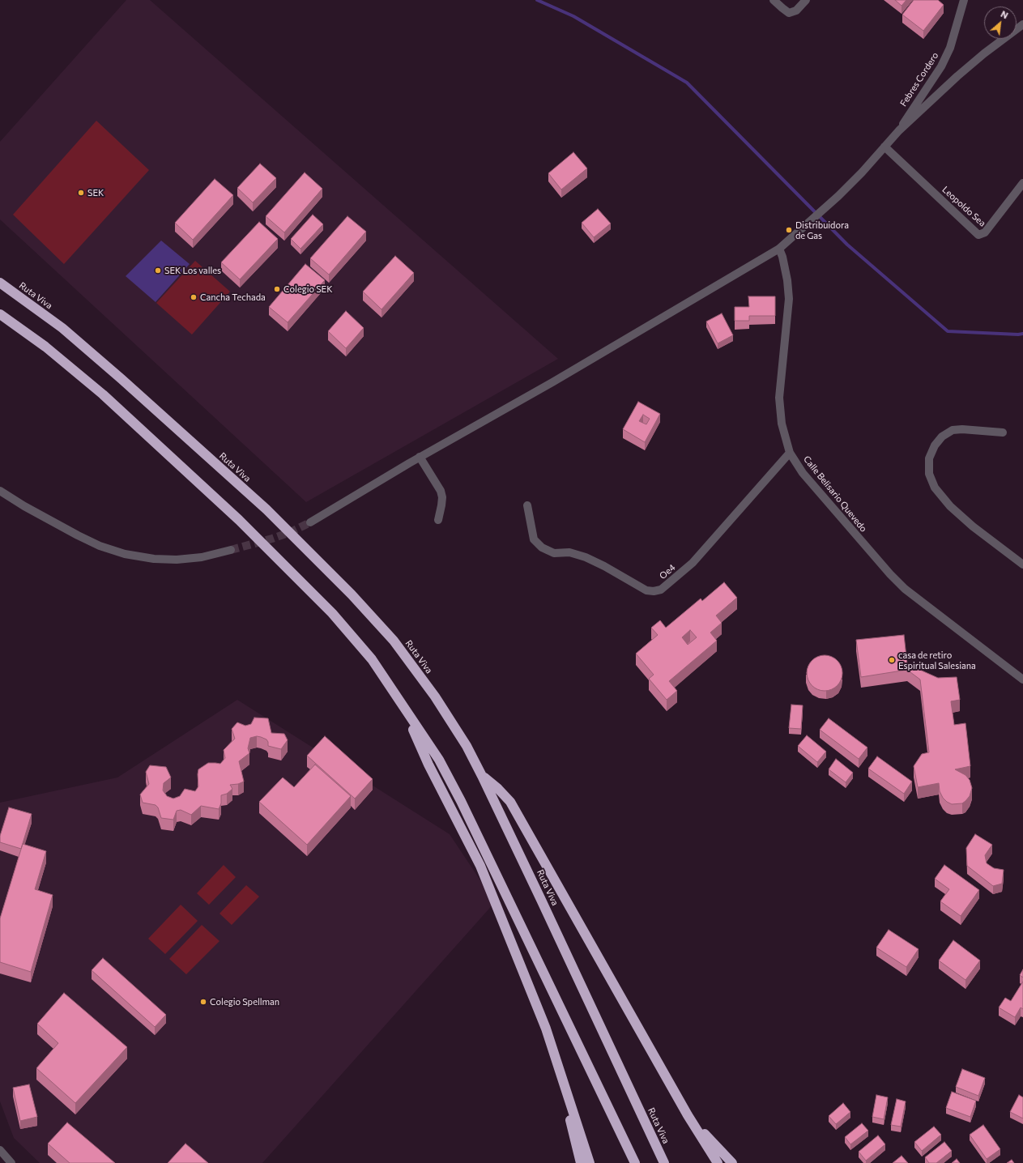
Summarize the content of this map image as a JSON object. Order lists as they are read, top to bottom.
{
  "streets": {
    "highway": ["Ruta Viva"],
    "street": [
      "Febres Cordero",
      "Leopoldo Sea",
      "Calle Belisario Quevedo",
      "Oe4"
    ]
  },
  "crossings": [
    ["Calle Belisario Quevedo", "Oe4"]
  ],
  "places": [
    "SEK",
    "Distribuidora de Gas",
    "SEK Los valles",
    "Colegio SEK",
    "Cancha Techada",
    "casa de retiro Espiritual Salesiana",
    "Colegio Spellman"
  ],
  "north": "top right"
}
